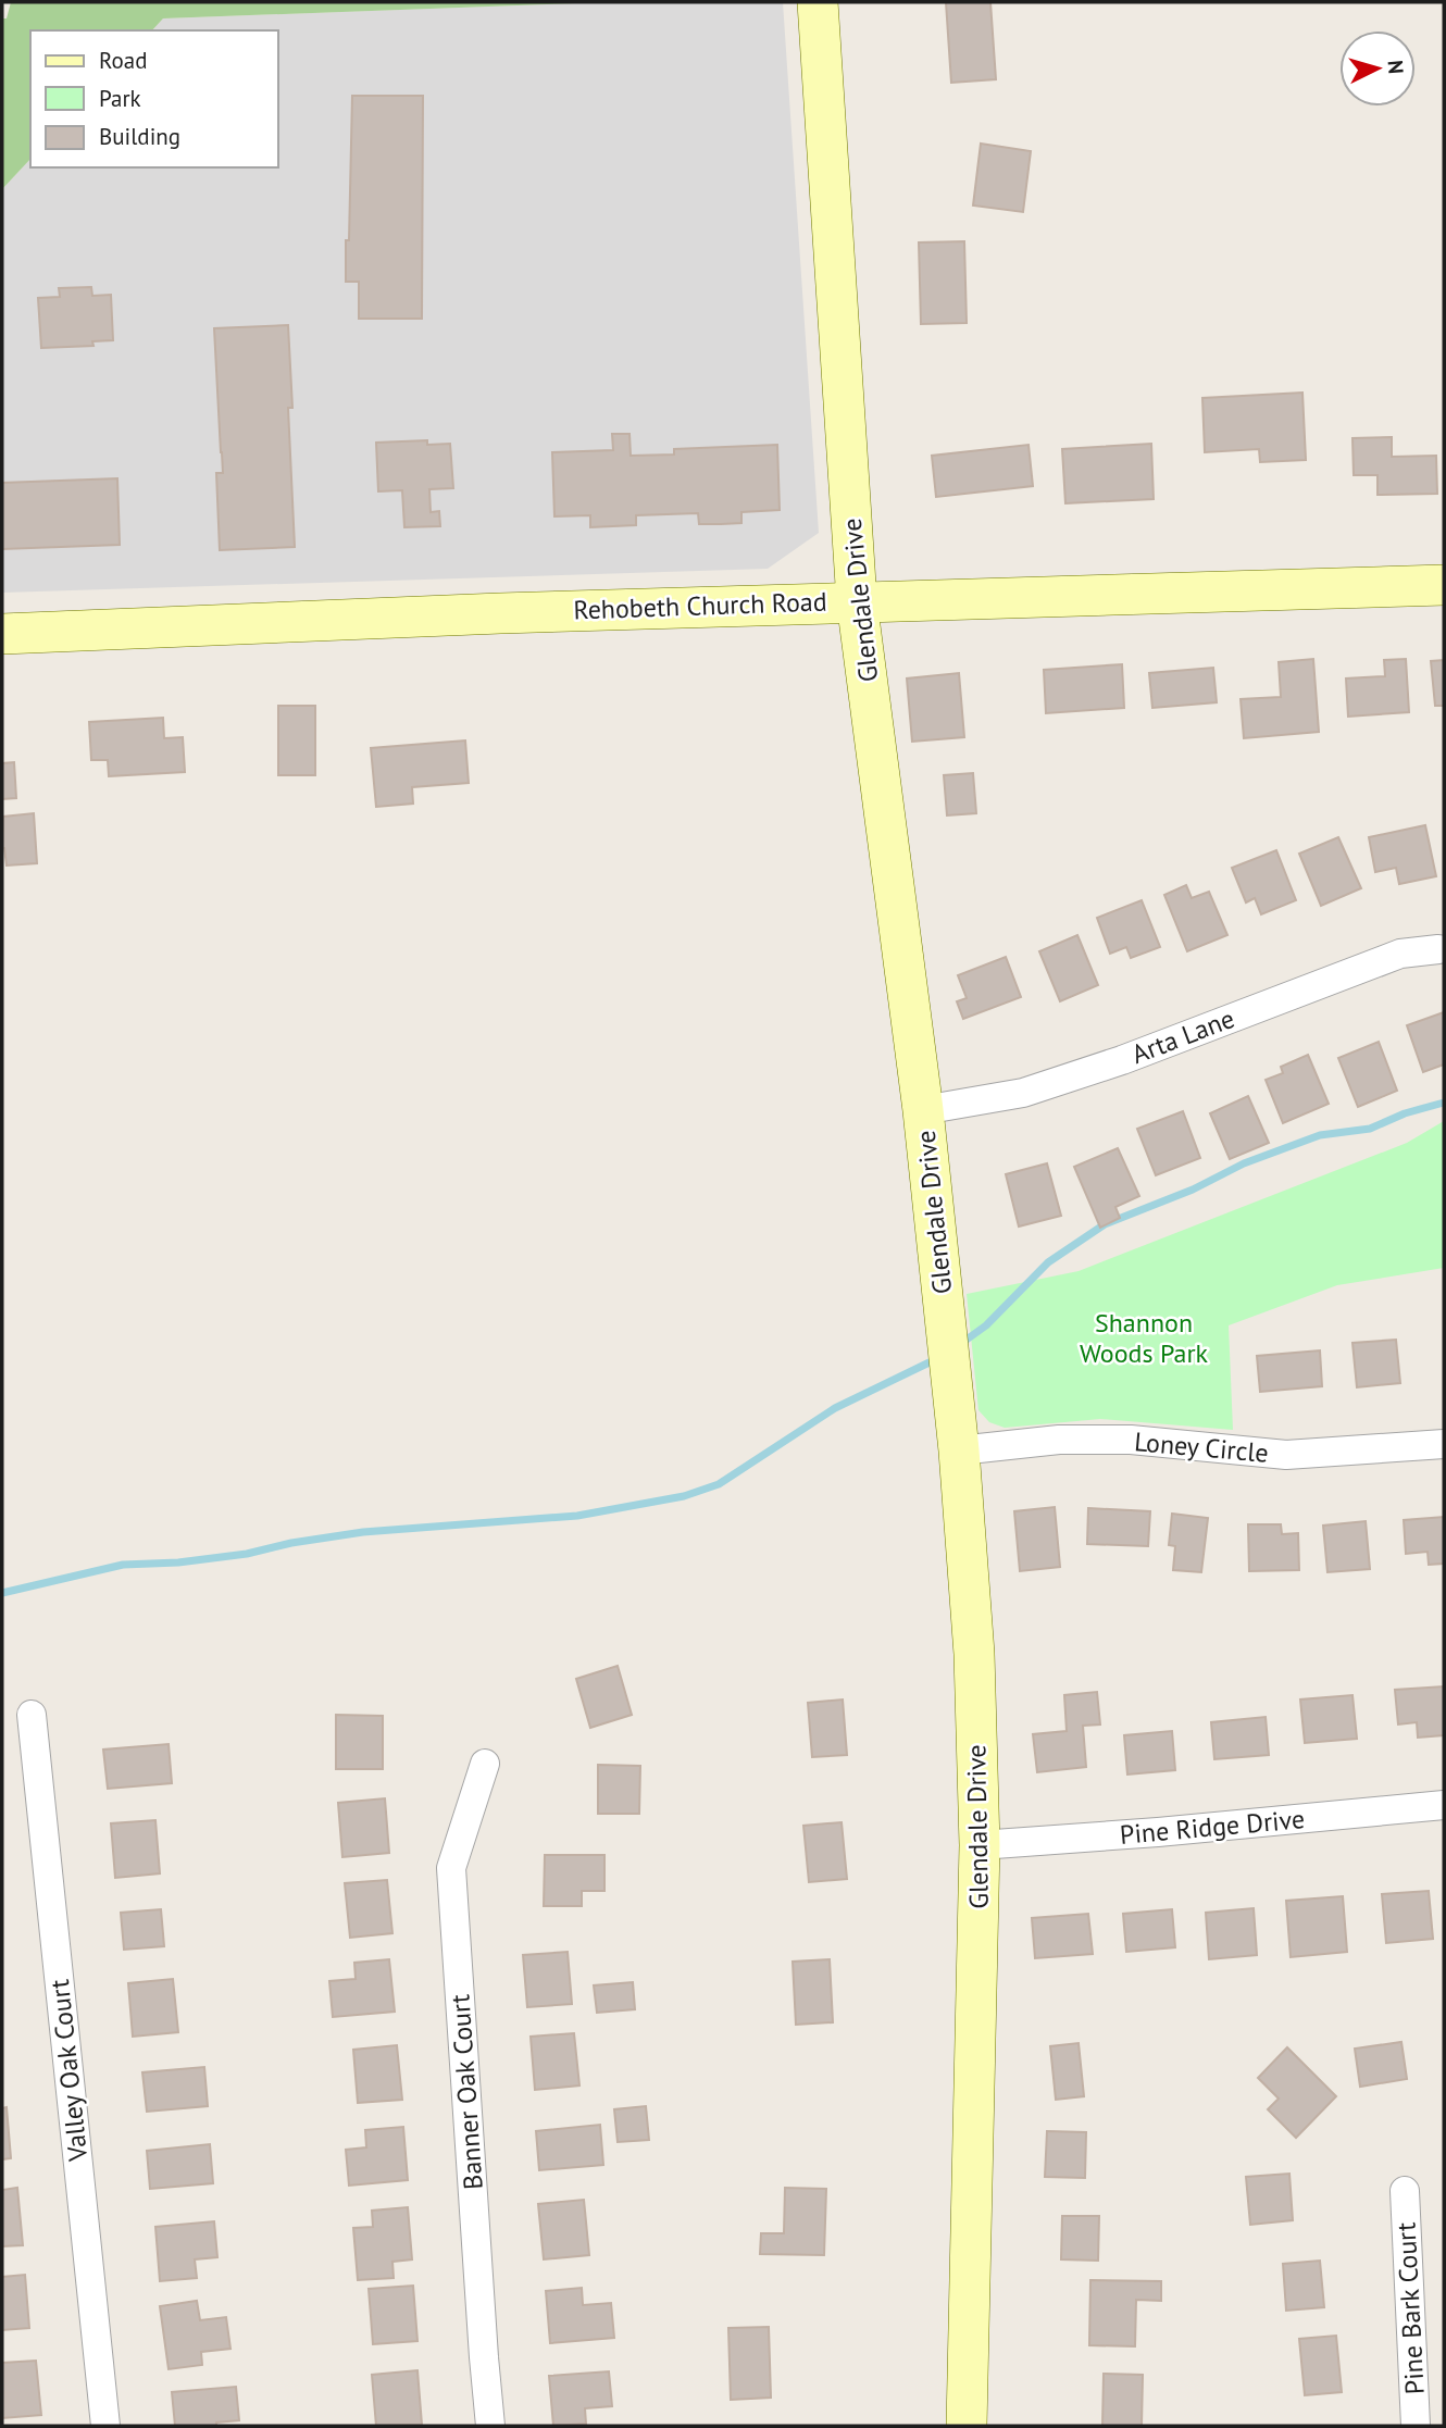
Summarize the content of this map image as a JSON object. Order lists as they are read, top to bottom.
{
  "streets": {
    "street": [
      "Glendale Drive",
      "Rehobeth Church Road",
      "Arta Lane",
      "Loney Circle",
      "Pine Ridge Drive",
      "Valley Oak Court",
      "Banner Oak Court",
      "Pine Bark Court"
    ]
  },
  "crossings": [
    ["Glendale Drive", "Rehobeth Church Road"],
    ["Glendale Drive", "Arta Lane"],
    ["Glendale Drive", "Loney Circle"],
    ["Glendale Drive", "Pine Ridge Drive"]
  ],
  "parks": ["Shannon Woods Park"],
  "legend": ["Road", "Park", "Building"],
  "north": "right"
}
